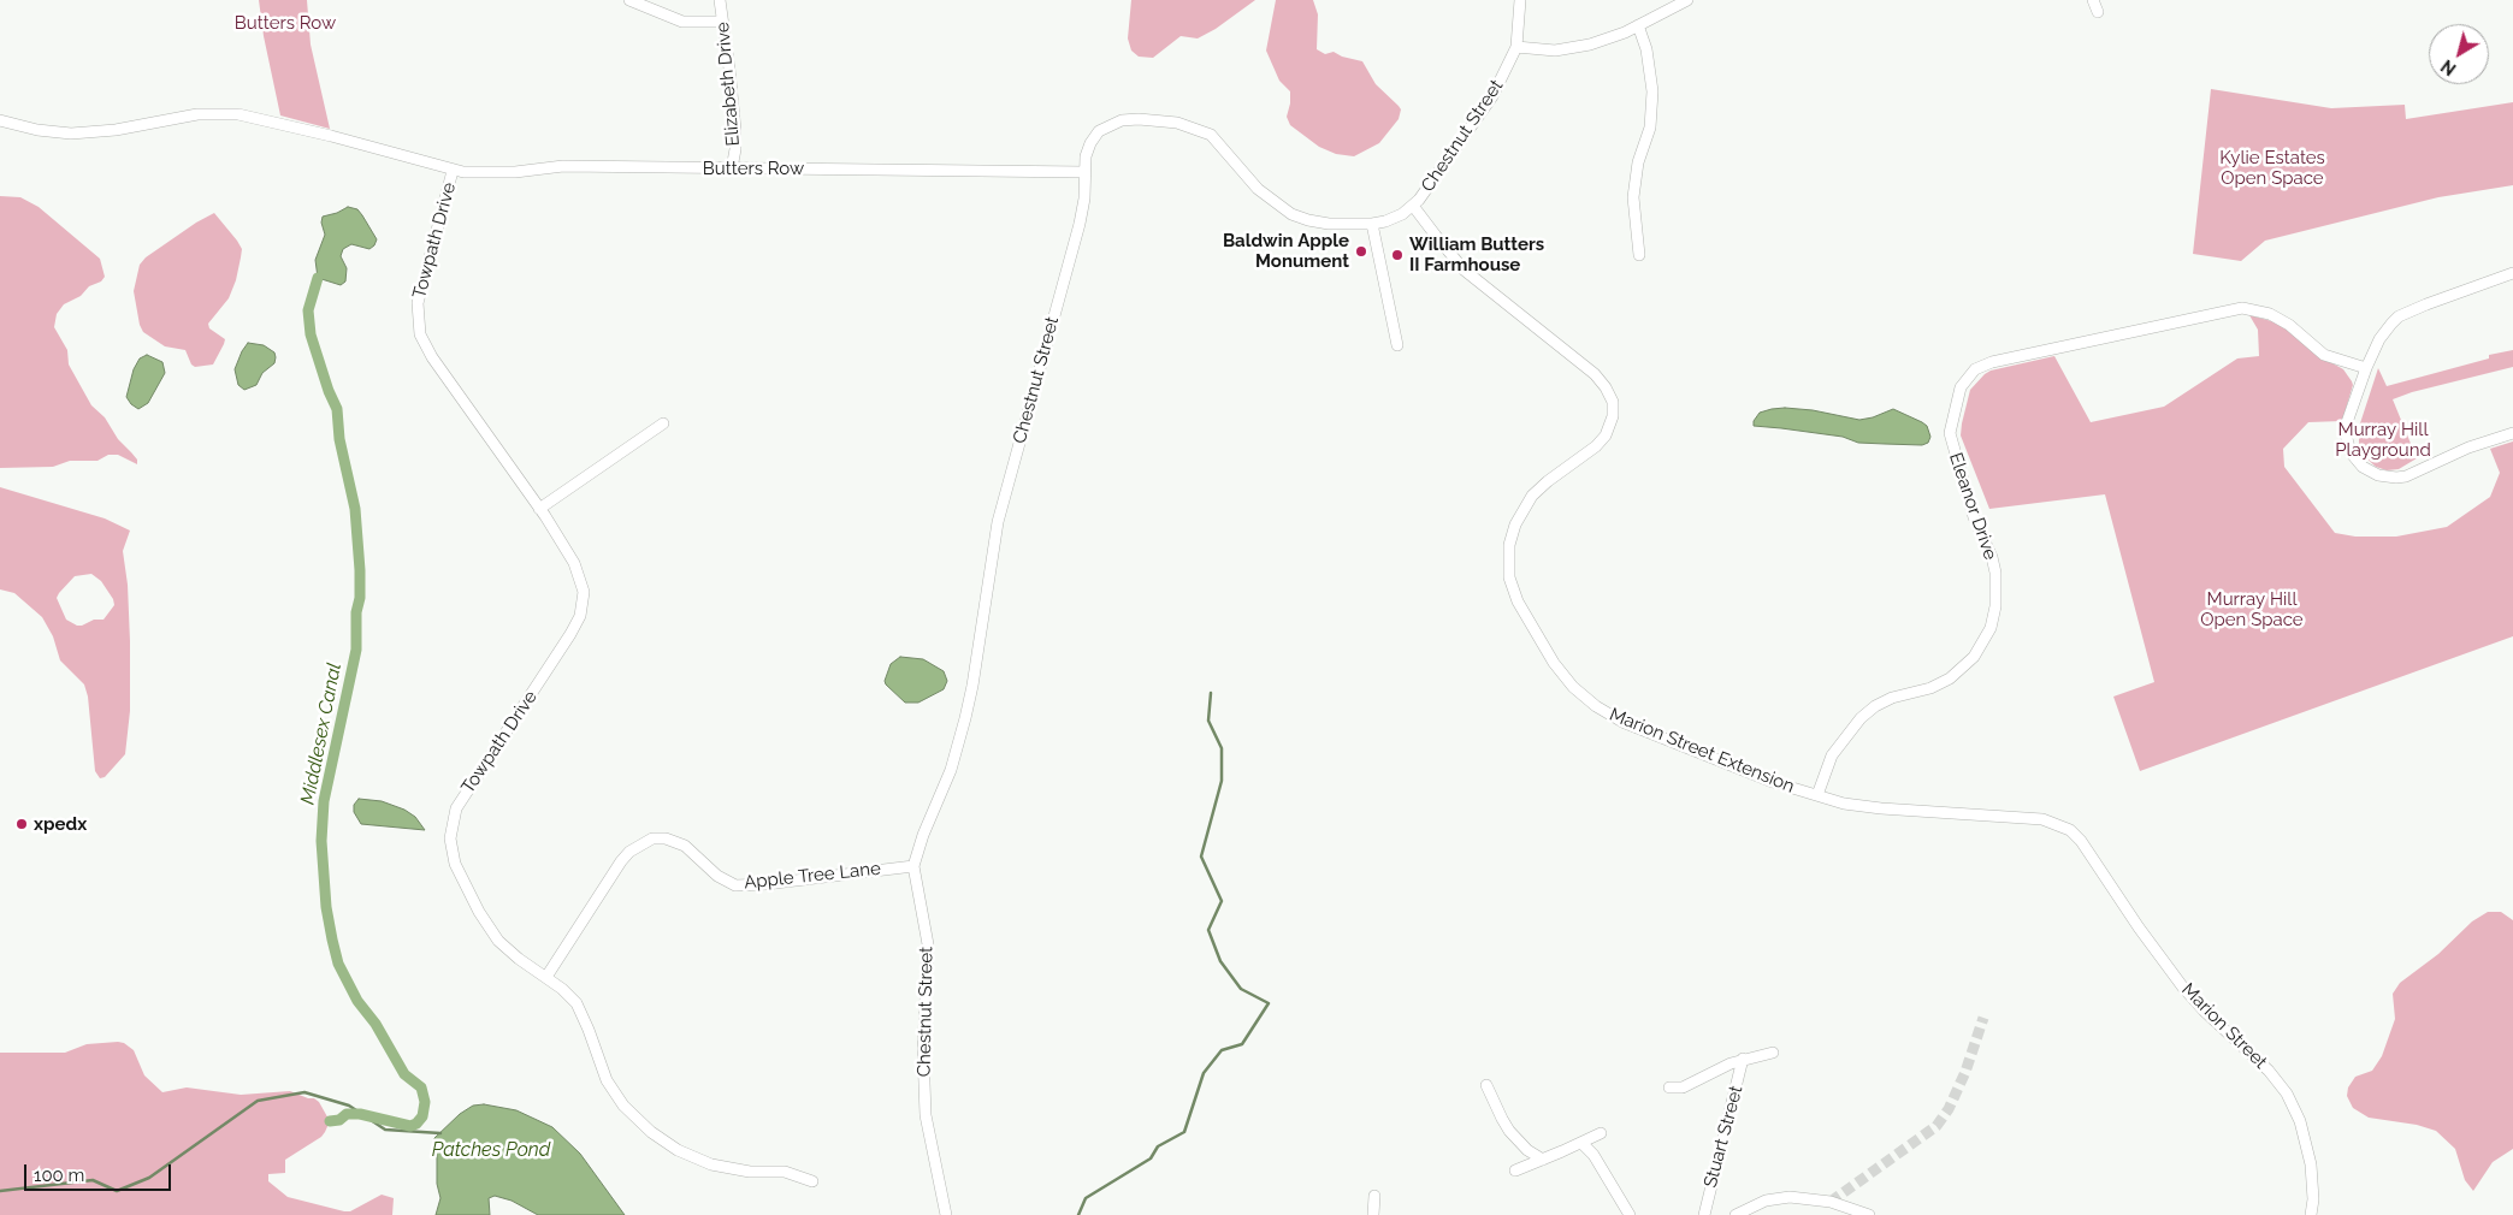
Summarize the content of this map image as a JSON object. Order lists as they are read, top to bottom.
{
  "streets": {
    "street": [
      "Elizabeth Drive",
      "Chestnut Street",
      "Butters Row",
      "Towpath Drive",
      "Eleanor Drive",
      "Marion Street Extension",
      "Apple Tree Lane",
      "Marion Street",
      "Stuart Street"
    ]
  },
  "crossings": [
    ["Elizabeth Drive", "Butters Row"],
    ["Chestnut Street", "Butters Row"],
    ["Chestnut Street", "Marion Street Extension"],
    ["Chestnut Street", "Apple Tree Lane"],
    ["Butters Row", "Towpath Drive"],
    ["Towpath Drive", "Apple Tree Lane"],
    ["Eleanor Drive", "Marion Street Extension"],
    ["Marion Street Extension", "Marion Street"]
  ],
  "water": ["Middlesex Canal", "Patches Pond"],
  "parks": [
    "Butters Row",
    "Kylie Estates Open Space",
    "Murray Hill Playground",
    "Murray Hill Open Space"
  ],
  "places": ["Baldwin Apple Monument", "William Butters II Farmhouse", "xpedx"],
  "scale_bar": "100 m",
  "north": "bottom left"
}
